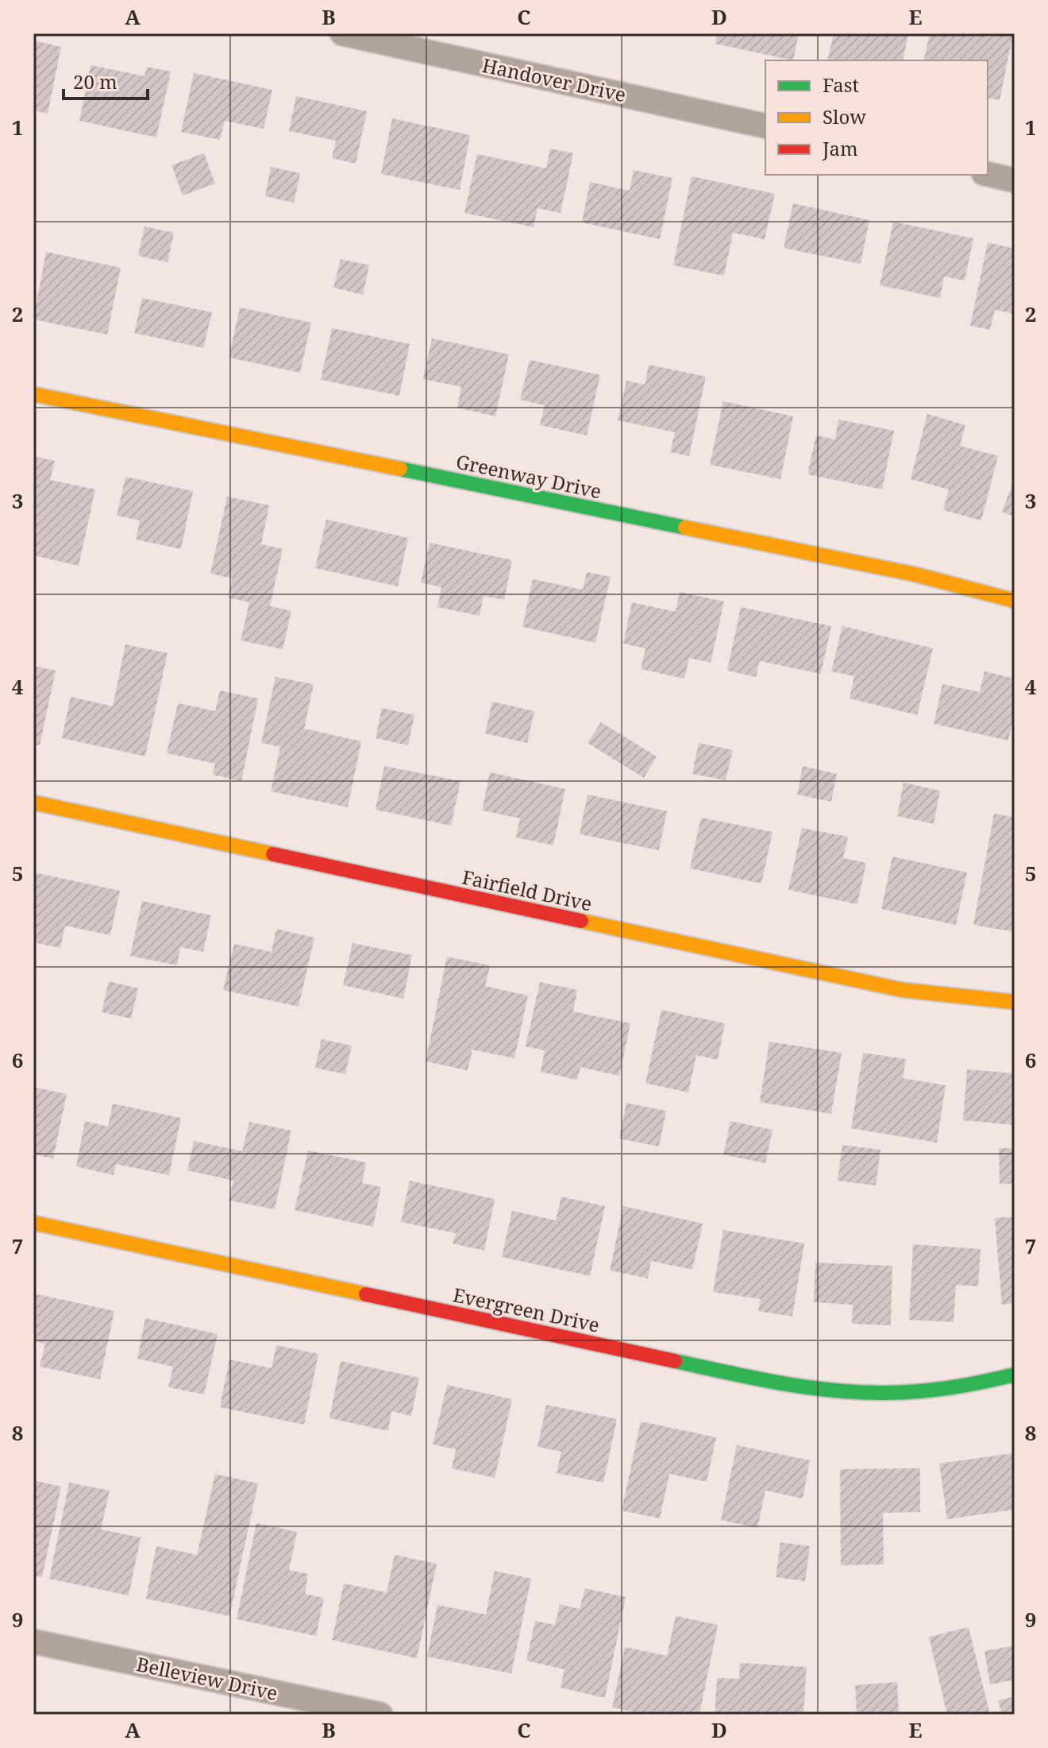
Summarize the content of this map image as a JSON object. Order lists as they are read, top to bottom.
{
  "streets": {
    "street": [
      "Handover Drive",
      "Greenway Drive",
      "Fairfield Drive",
      "Evergreen Drive",
      "Belleview Drive"
    ]
  },
  "legend": ["Fast", "Slow", "Jam"],
  "scale_bar": "20 m",
  "grid": {
    "columns": [
      "A",
      "B",
      "C",
      "D",
      "E"
    ],
    "rows": [
      "1",
      "2",
      "3",
      "4",
      "5",
      "6",
      "7",
      "8",
      "9"
    ]
  }
}
